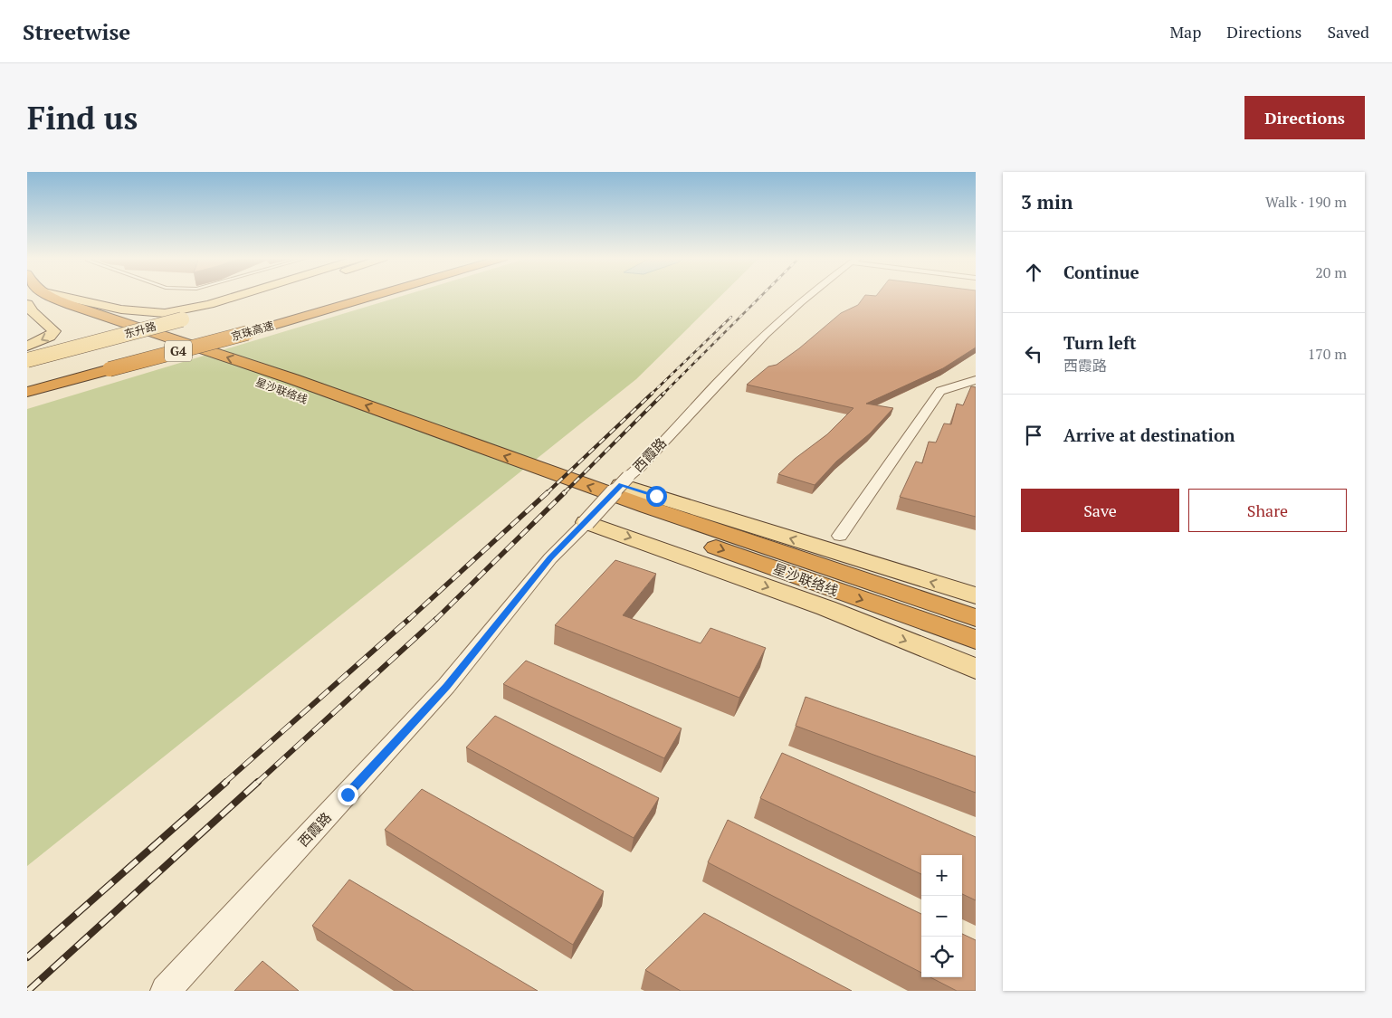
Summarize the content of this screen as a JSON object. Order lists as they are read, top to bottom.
{
  "streets": {
    "highway": ["京珠高速", "G4", "星沙联络线"],
    "main road": ["东升路"],
    "street": ["西霞路"]
  },
  "page": {
    "header": "Streetwise",
    "nav": ["Map", "Directions", "Saved"],
    "buttons": [
      "Directions",
      ["Save", "Share"]
    ],
    "title": "Find us",
    "heading": ["3 min", "Walk · 190 m"],
    "list": [
      ["Continue", "20 m"],
      ["Turn left", "西霞路", "170 m"],
      "Arrive at destination"
    ],
    "map_buttons": ["+", "−"]
  }
}
